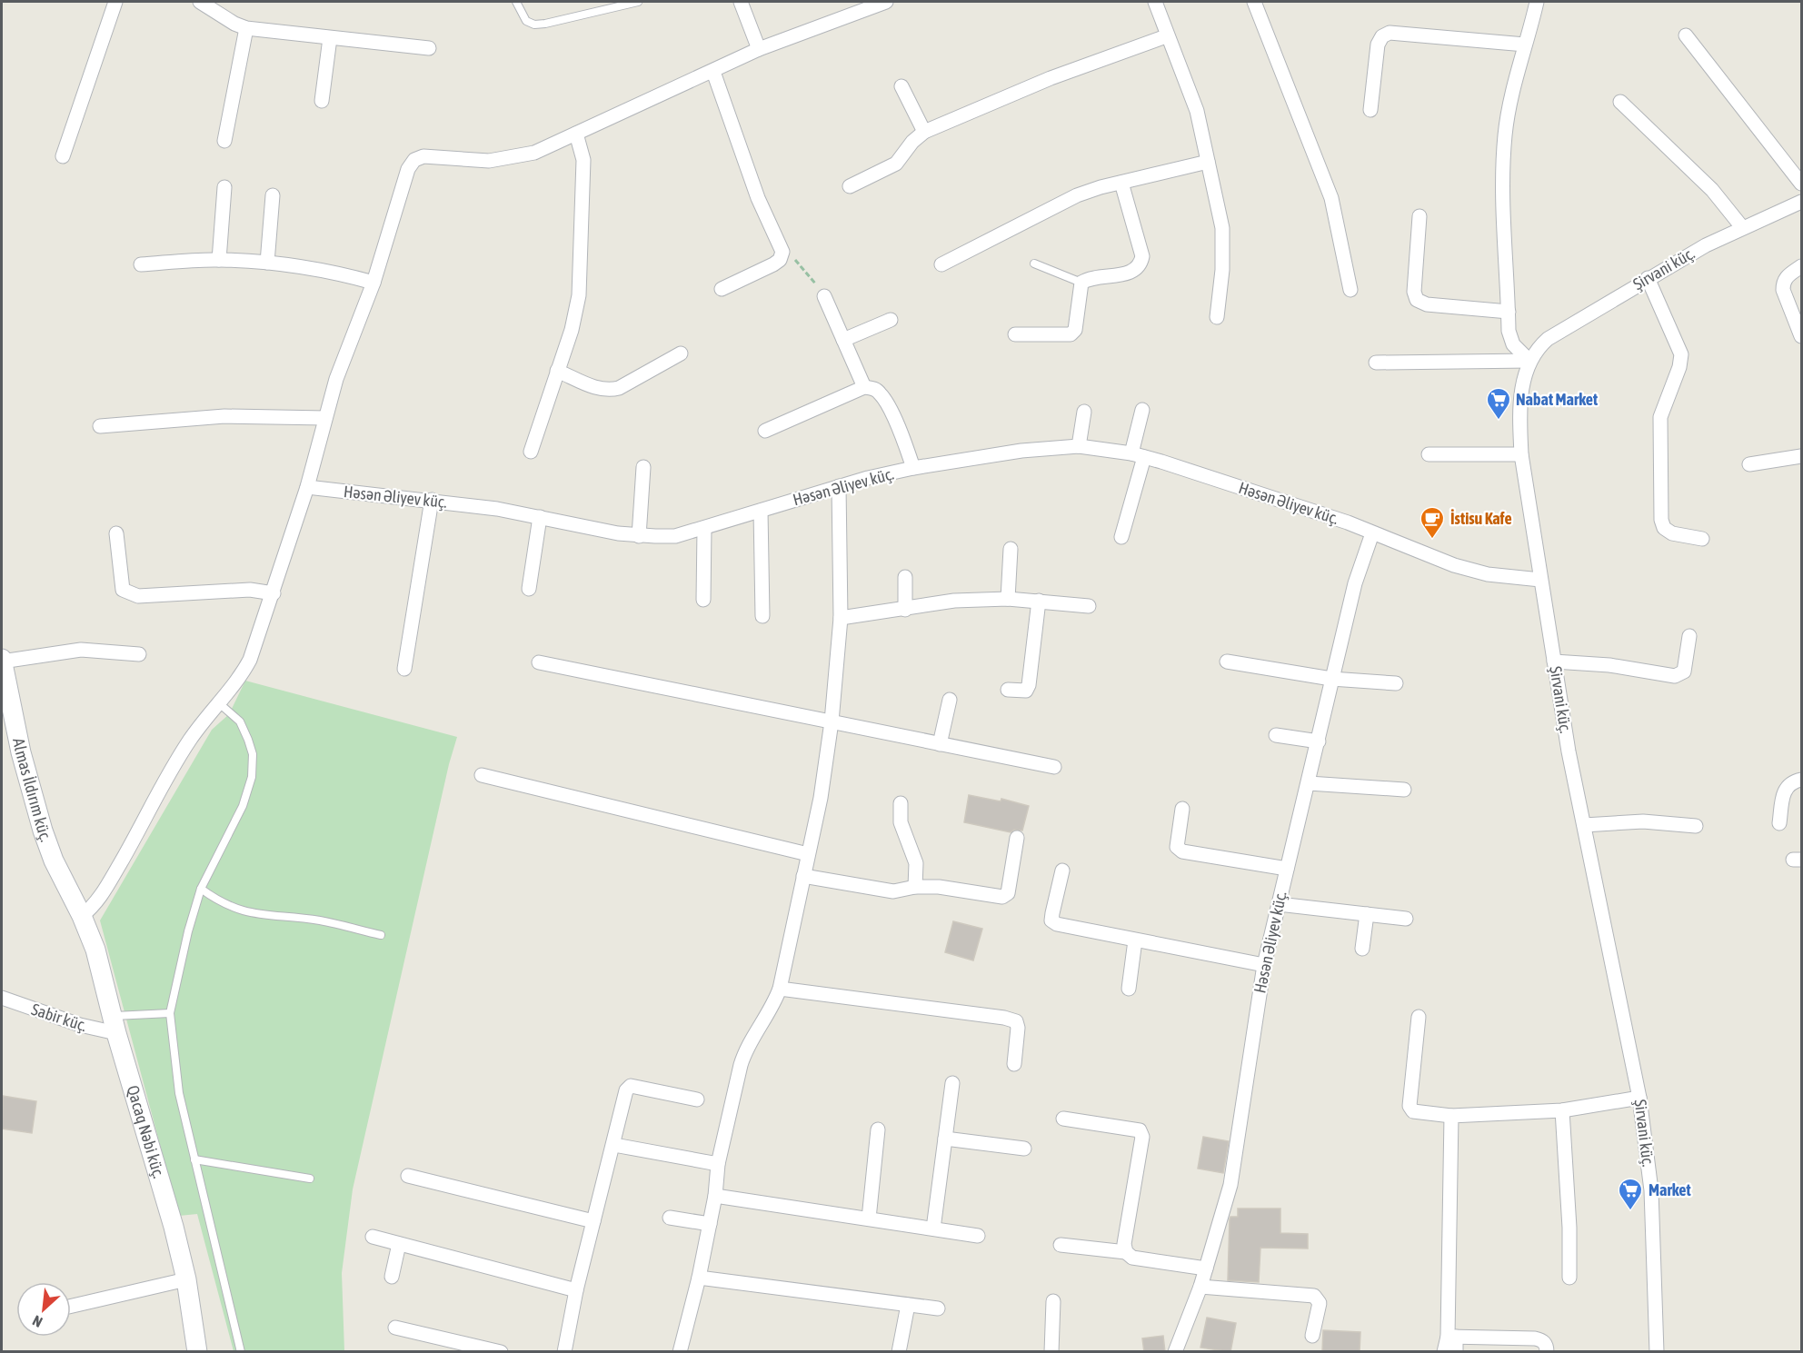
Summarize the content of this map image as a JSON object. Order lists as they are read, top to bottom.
{
  "streets": {
    "street": [
      "Şirvani küç.",
      "Həsən Əliyev küç.",
      "Almas İldırım küç.",
      "Sabir küç.",
      "Qacaq Nəbi küç."
    ]
  },
  "crossings": [
    ["Şirvani küç.", "Həsən Əliyev küç."],
    ["Almas İldırım küç.", "Qacaq Nəbi küç."],
    ["Sabir küç.", "Qacaq Nəbi küç."]
  ],
  "places": {
    "supermarket": ["Nabat Market", "Market"],
    "cafe": ["İstisu Kafe"]
  },
  "north": "bottom left"
}
